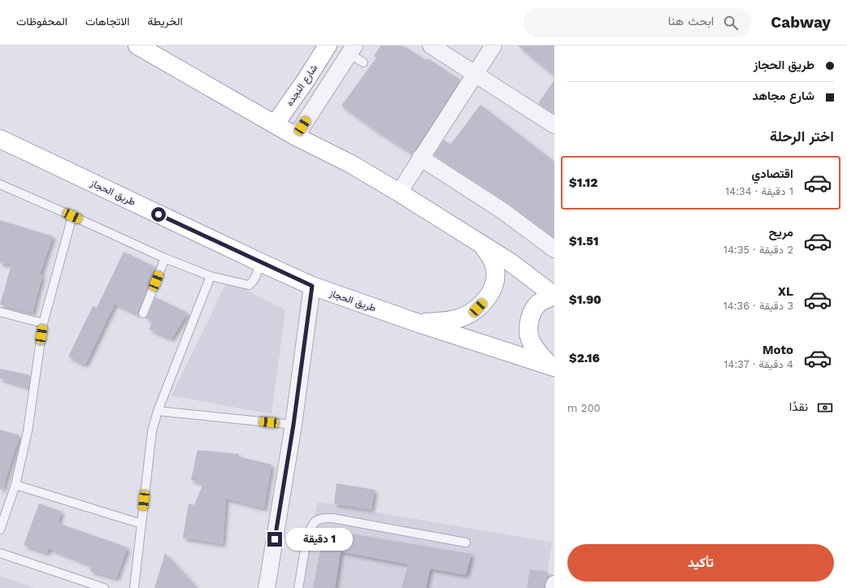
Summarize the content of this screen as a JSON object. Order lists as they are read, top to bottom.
{
  "streets": {
    "main road": ["شارع النجده", "طريق الحجاز"]
  },
  "page": {
    "header": "Cabway",
    "search": "ابحث هنا",
    "nav": ["الخريطة", "الاتجاهات", "المحفوظات"],
    "banner": ["طريق الحجاز", "شارع مجاهد"],
    "heading": "اختر الرحلة",
    "list": [
      {
        "name": "اقتصادي",
        "note": "1 دقيقة · 14:34",
        "value": "$1.12"
      },
      {
        "name": "مريح",
        "note": "2 دقيقة · 14:35",
        "value": "$1.51"
      },
      {
        "name": "XL",
        "note": "3 دقيقة · 14:36",
        "value": "$1.90"
      },
      {
        "name": "Moto",
        "note": "4 دقيقة · 14:37",
        "value": "$2.16"
      }
    ],
    "pay": ["نقدًا", "200 m"],
    "bubble": "1 دقيقة",
    "buttons": "تأكيد"
  }
}
